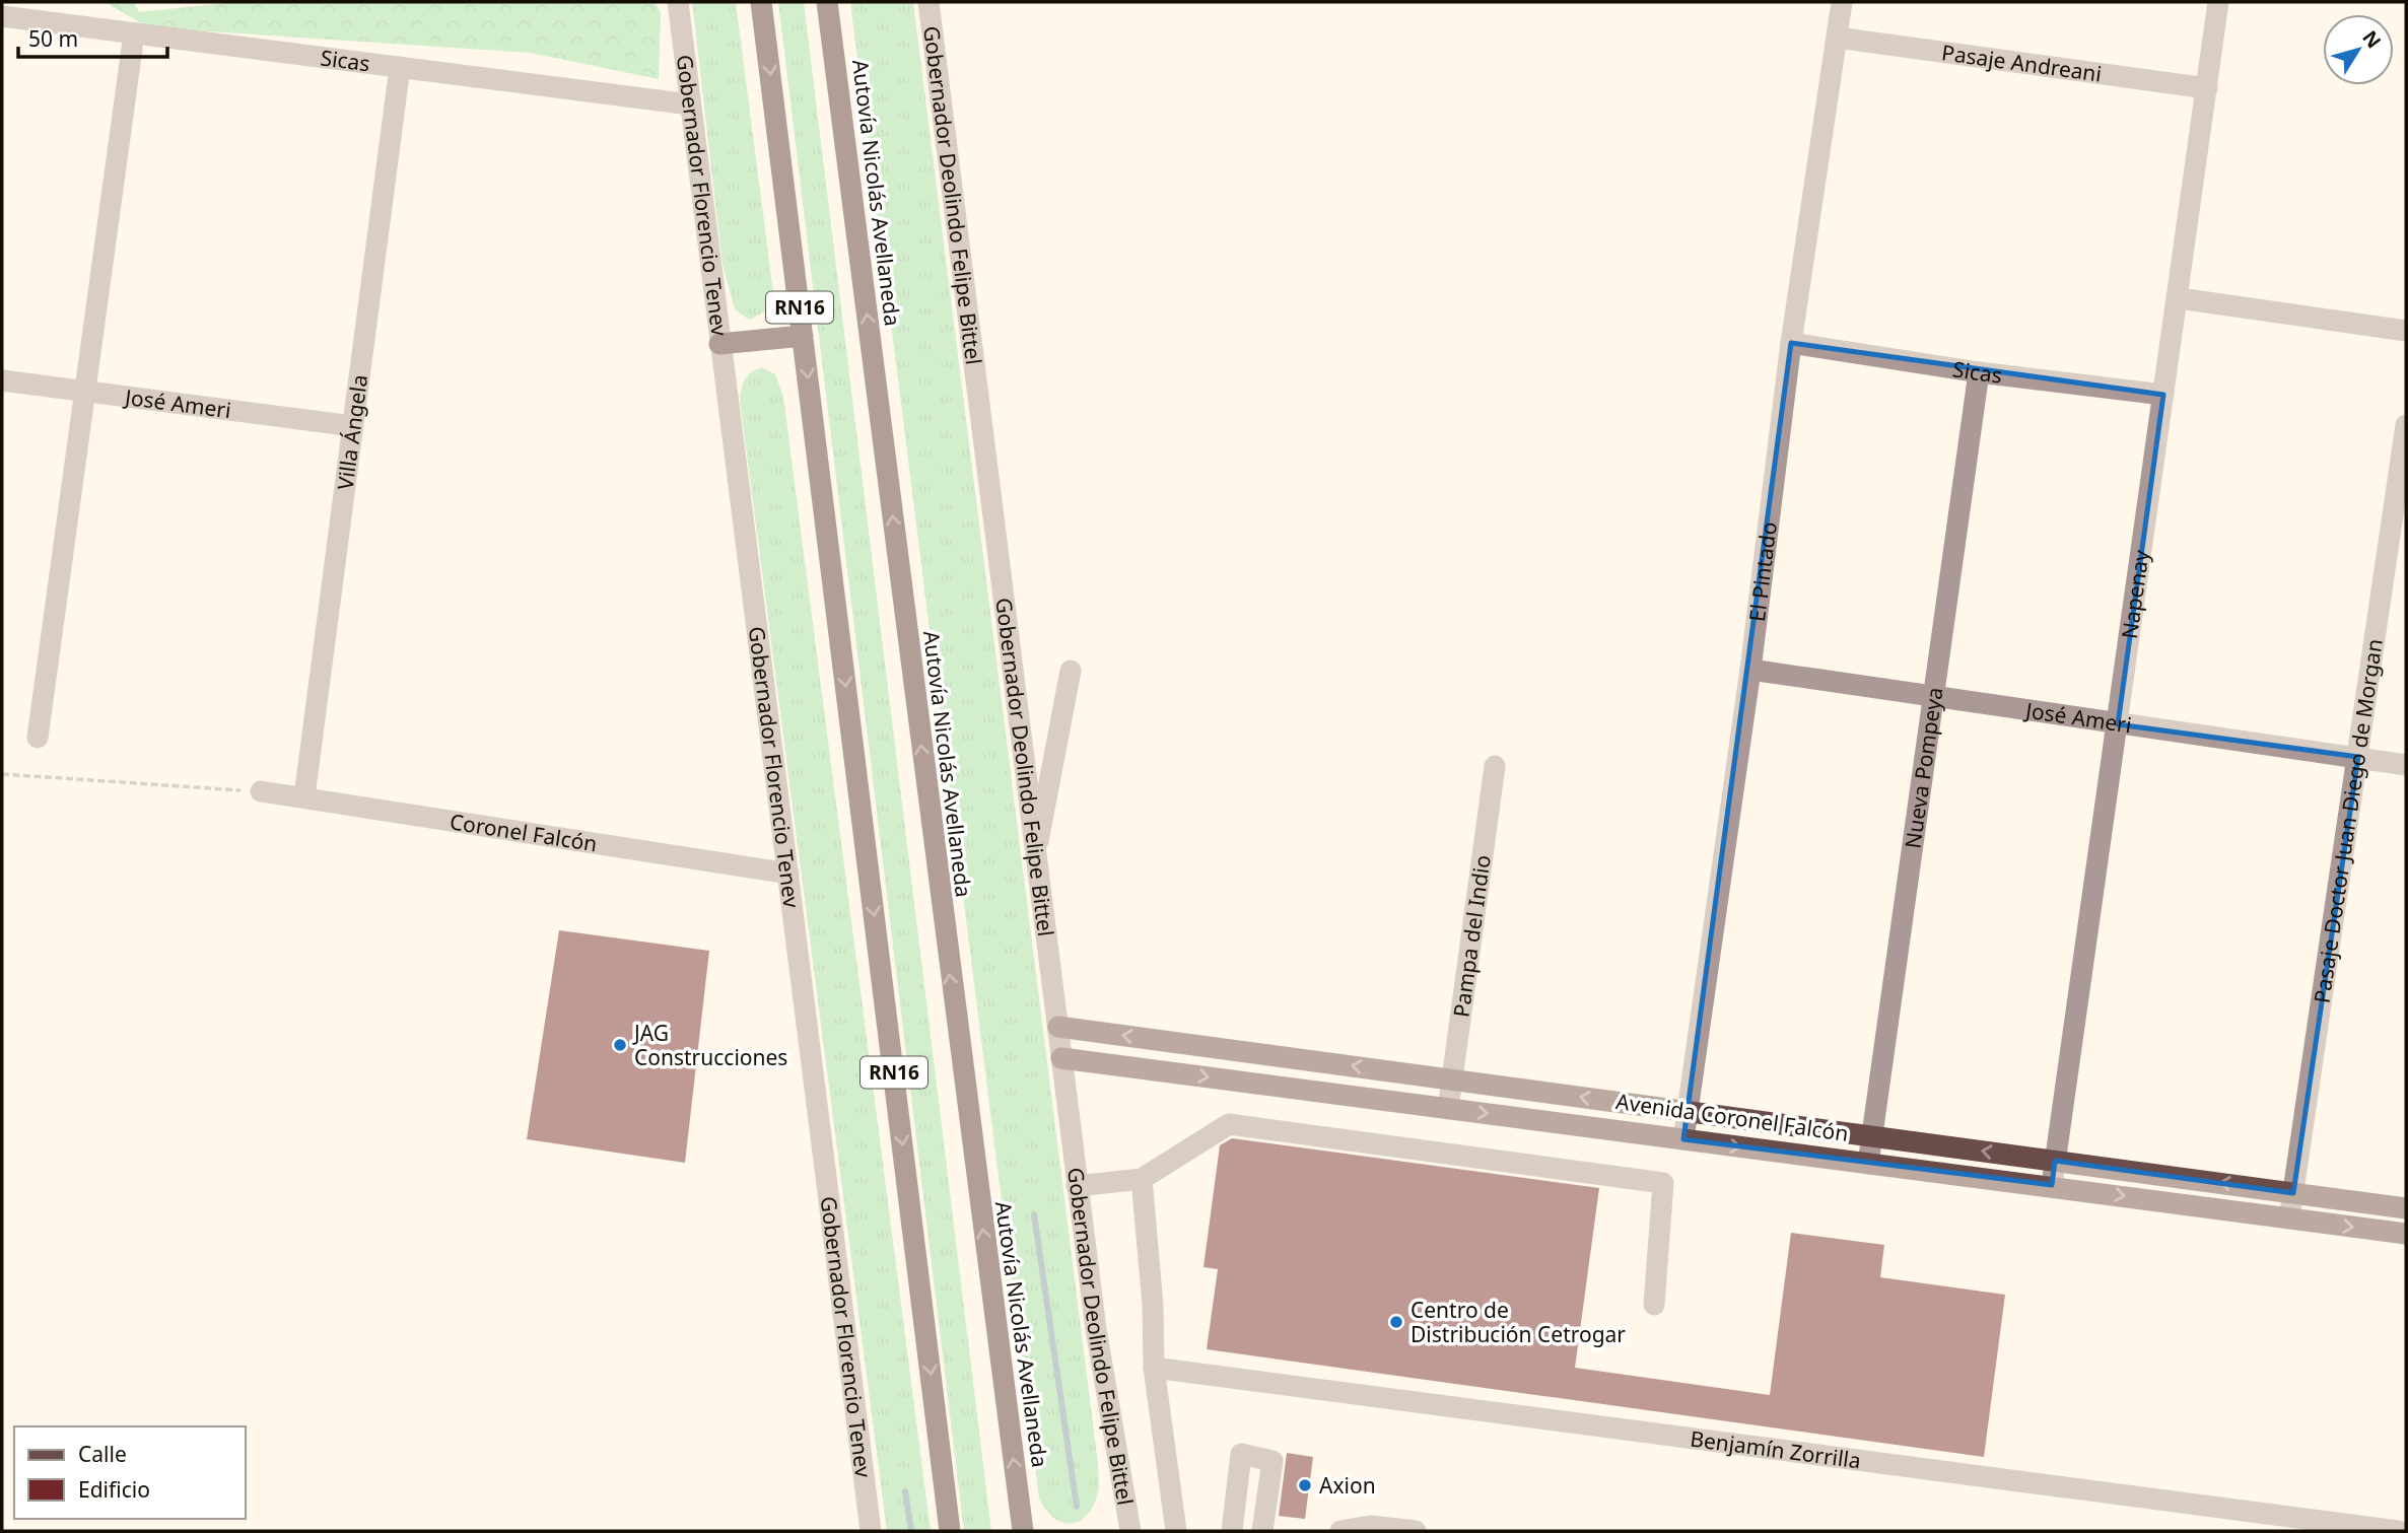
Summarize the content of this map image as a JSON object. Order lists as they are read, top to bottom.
{
  "streets": {
    "highway": ["Autovía Nicolás Avellaneda", "RN16"],
    "main road": ["Avenida Coronel Falcón"],
    "street": [
      "Sicas",
      "Pasaje Andreani",
      "Gobernador Florencio Tenev",
      "Gobernador Deolindo Felipe Bittel",
      "José Ameri",
      "Villa Ángela",
      "El Pintado",
      "Napenay",
      "Nueva Pompeya",
      "Pasaje Doctor Juan Diego de Morgan",
      "Coronel Falcón",
      "Pampa del Indio",
      "Benjamín Zorrilla"
    ]
  },
  "crossings": [
    ["Sicas", "Gobernador Florencio Tenev"],
    ["Sicas", "Villa Ángela"],
    ["Sicas", "El Pintado"],
    ["Sicas", "Napenay"],
    ["Sicas", "Nueva Pompeya"],
    ["Pasaje Andreani", "El Pintado"],
    ["Pasaje Andreani", "Napenay"],
    ["Gobernador Florencio Tenev", "Coronel Falcón"],
    ["Gobernador Deolindo Felipe Bittel", "Avenida Coronel Falcón"],
    ["José Ameri", "Villa Ángela"],
    ["José Ameri", "El Pintado"],
    ["José Ameri", "Napenay"],
    ["José Ameri", "Nueva Pompeya"],
    ["José Ameri", "Pasaje Doctor Juan Diego de Morgan"],
    ["Villa Ángela", "Coronel Falcón"],
    ["El Pintado", "Avenida Coronel Falcón"],
    ["Napenay", "Avenida Coronel Falcón"],
    ["Nueva Pompeya", "Avenida Coronel Falcón"],
    ["Pasaje Doctor Juan Diego de Morgan", "Avenida Coronel Falcón"],
    ["Pampa del Indio", "Avenida Coronel Falcón"]
  ],
  "places": ["JAG Construcciones", "Centro de Distribución Cetrogar", "Axion"],
  "legend": ["Calle", "Edificio"],
  "scale_bar": "50 m",
  "north": "top right"
}
